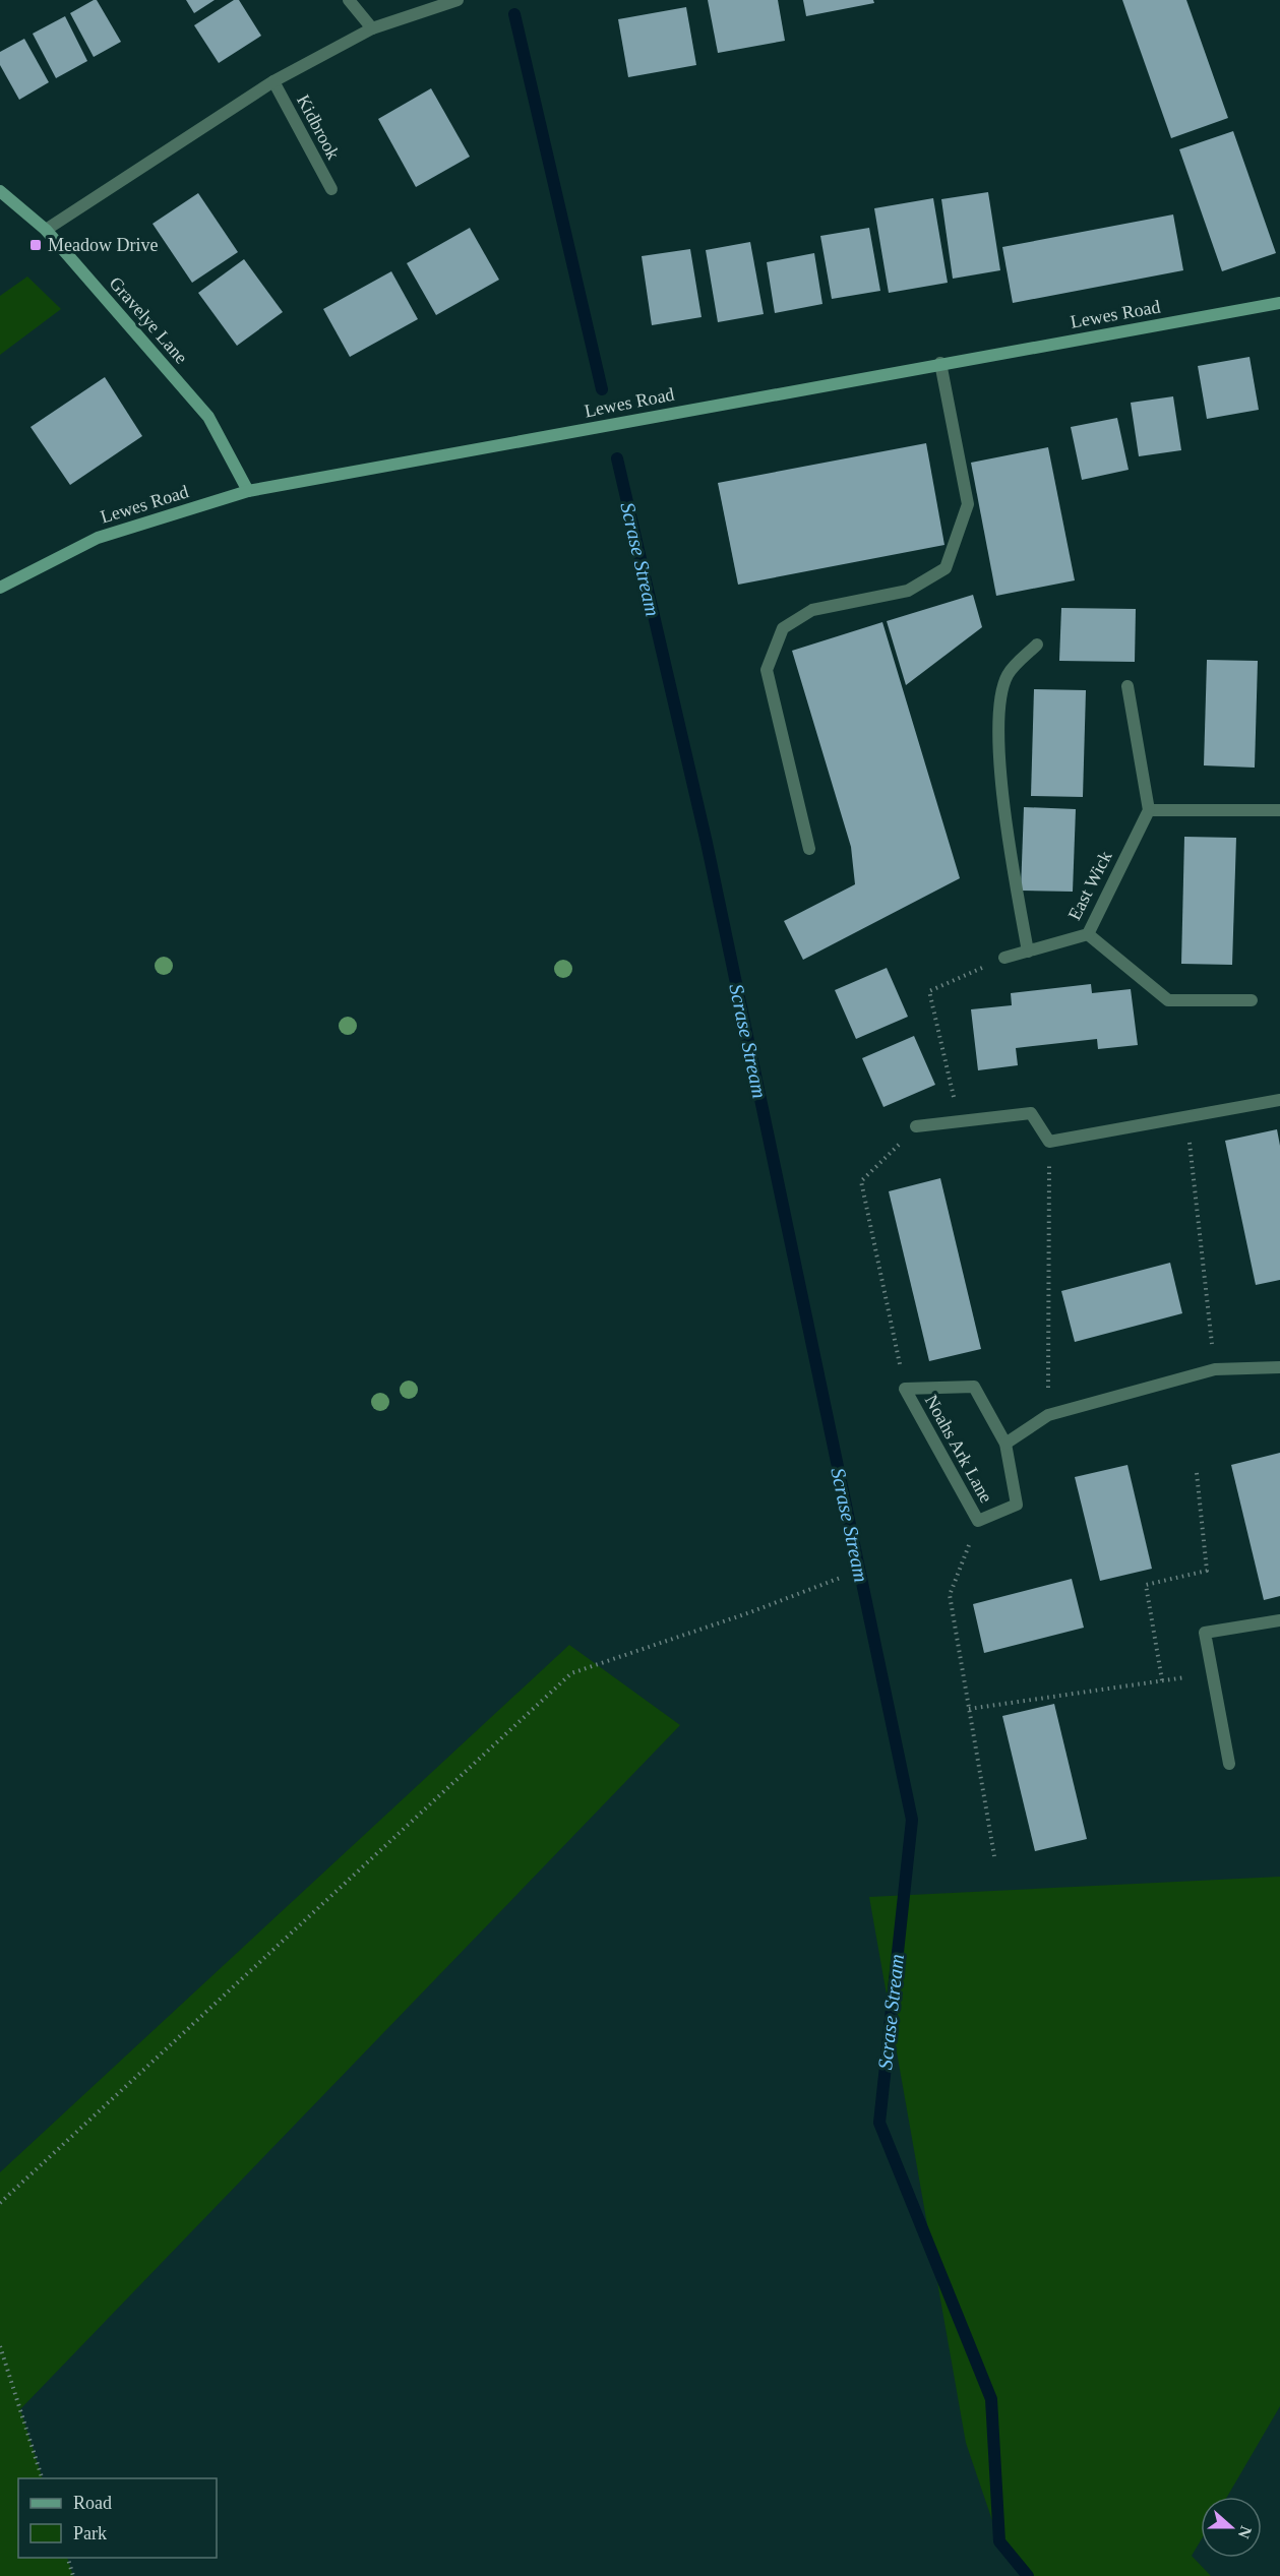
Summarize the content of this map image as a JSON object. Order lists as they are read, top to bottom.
{
  "streets": {
    "main road": ["Lewes Road", "Gravelye Lane"],
    "street": ["Kidbrook", "East Wick", "Noahs Ark Lane"]
  },
  "crossings": [
    ["Lewes Road", "Gravelye Lane"]
  ],
  "water": ["Scrase Stream"],
  "places": {
    "transit": ["Meadow Drive"]
  },
  "legend": ["Road", "Park"],
  "north": "right"
}
